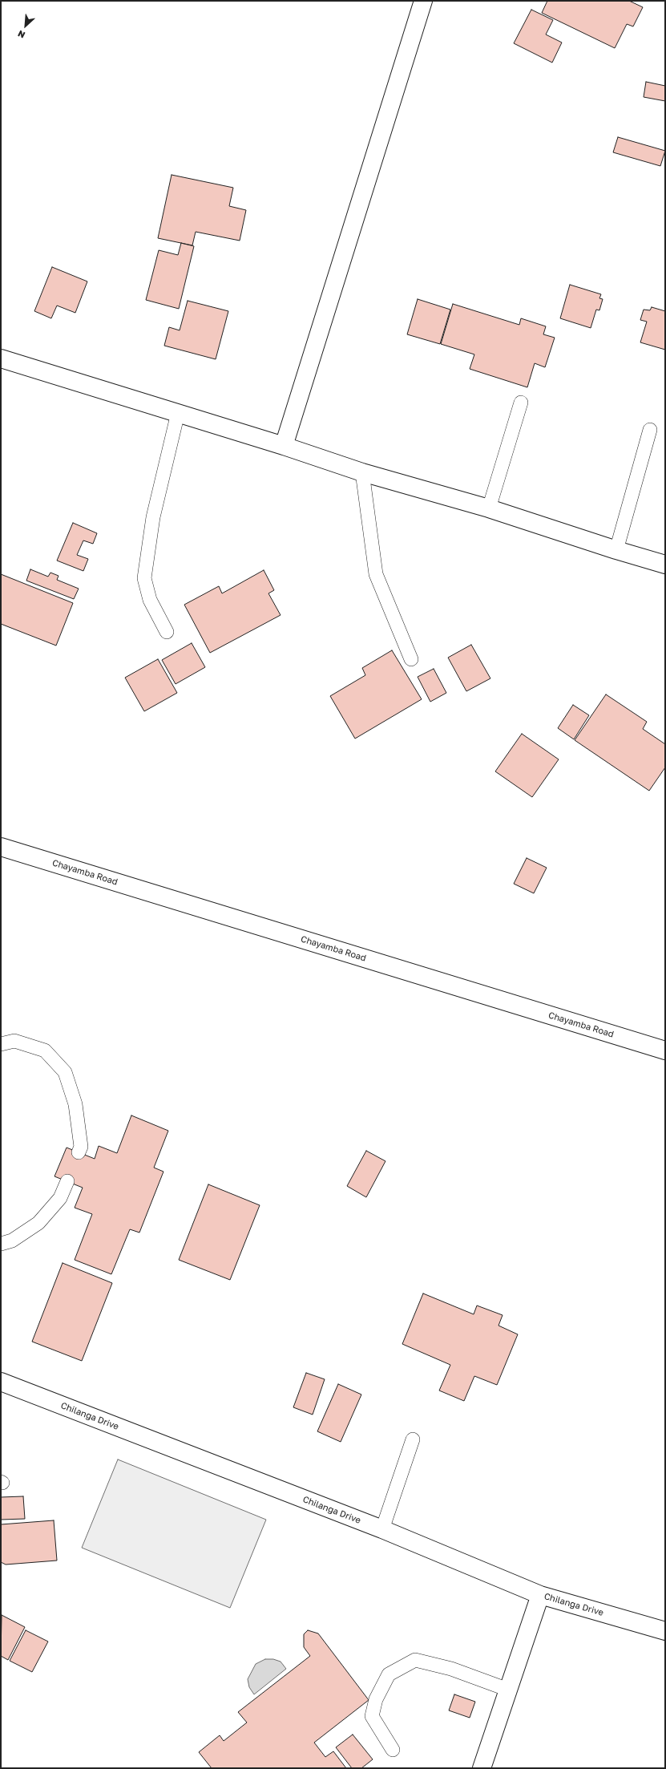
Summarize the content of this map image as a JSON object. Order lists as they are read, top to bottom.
{
  "streets": {
    "street": ["Chayamba Road", "Chilanga Drive"]
  },
  "north": "bottom left"
}
